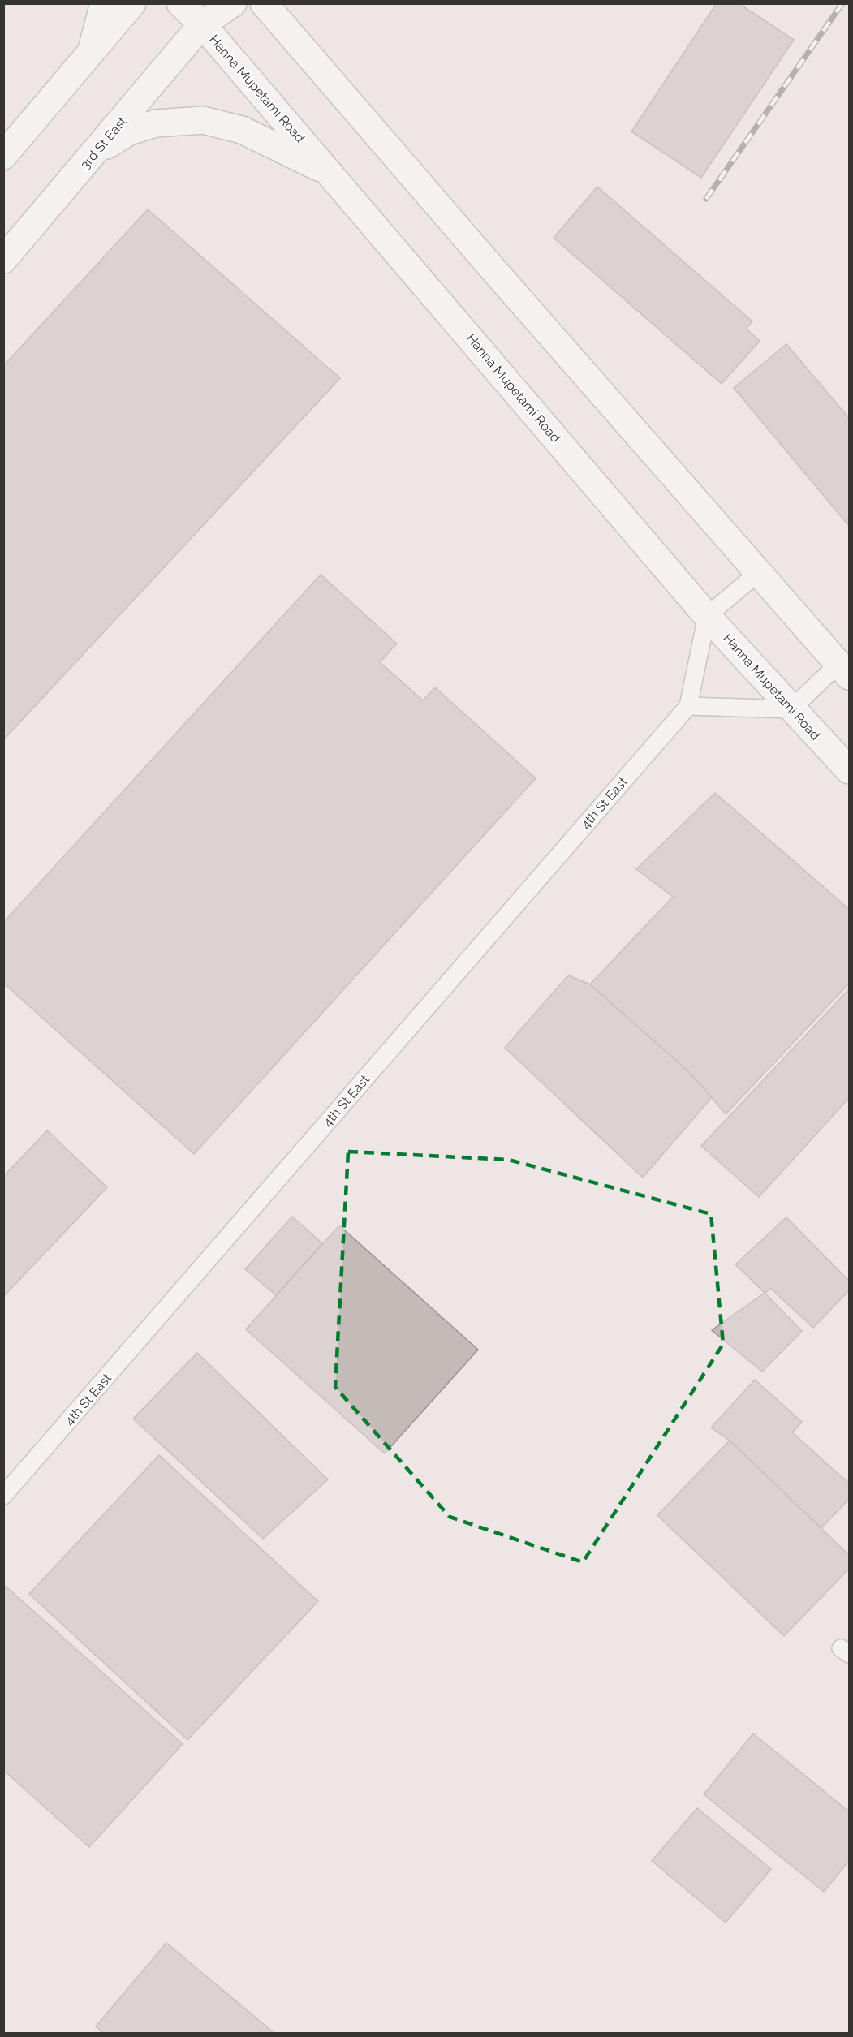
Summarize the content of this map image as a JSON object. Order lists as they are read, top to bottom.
{
  "streets": {
    "street": ["Hanna Mupetami Road", "3rd St East"],
    "lane": ["4th St East"]
  },
  "crossings": [
    ["Hanna Mupetami Road", "3rd St East"],
    ["Hanna Mupetami Road", "4th St East"]
  ]
}
